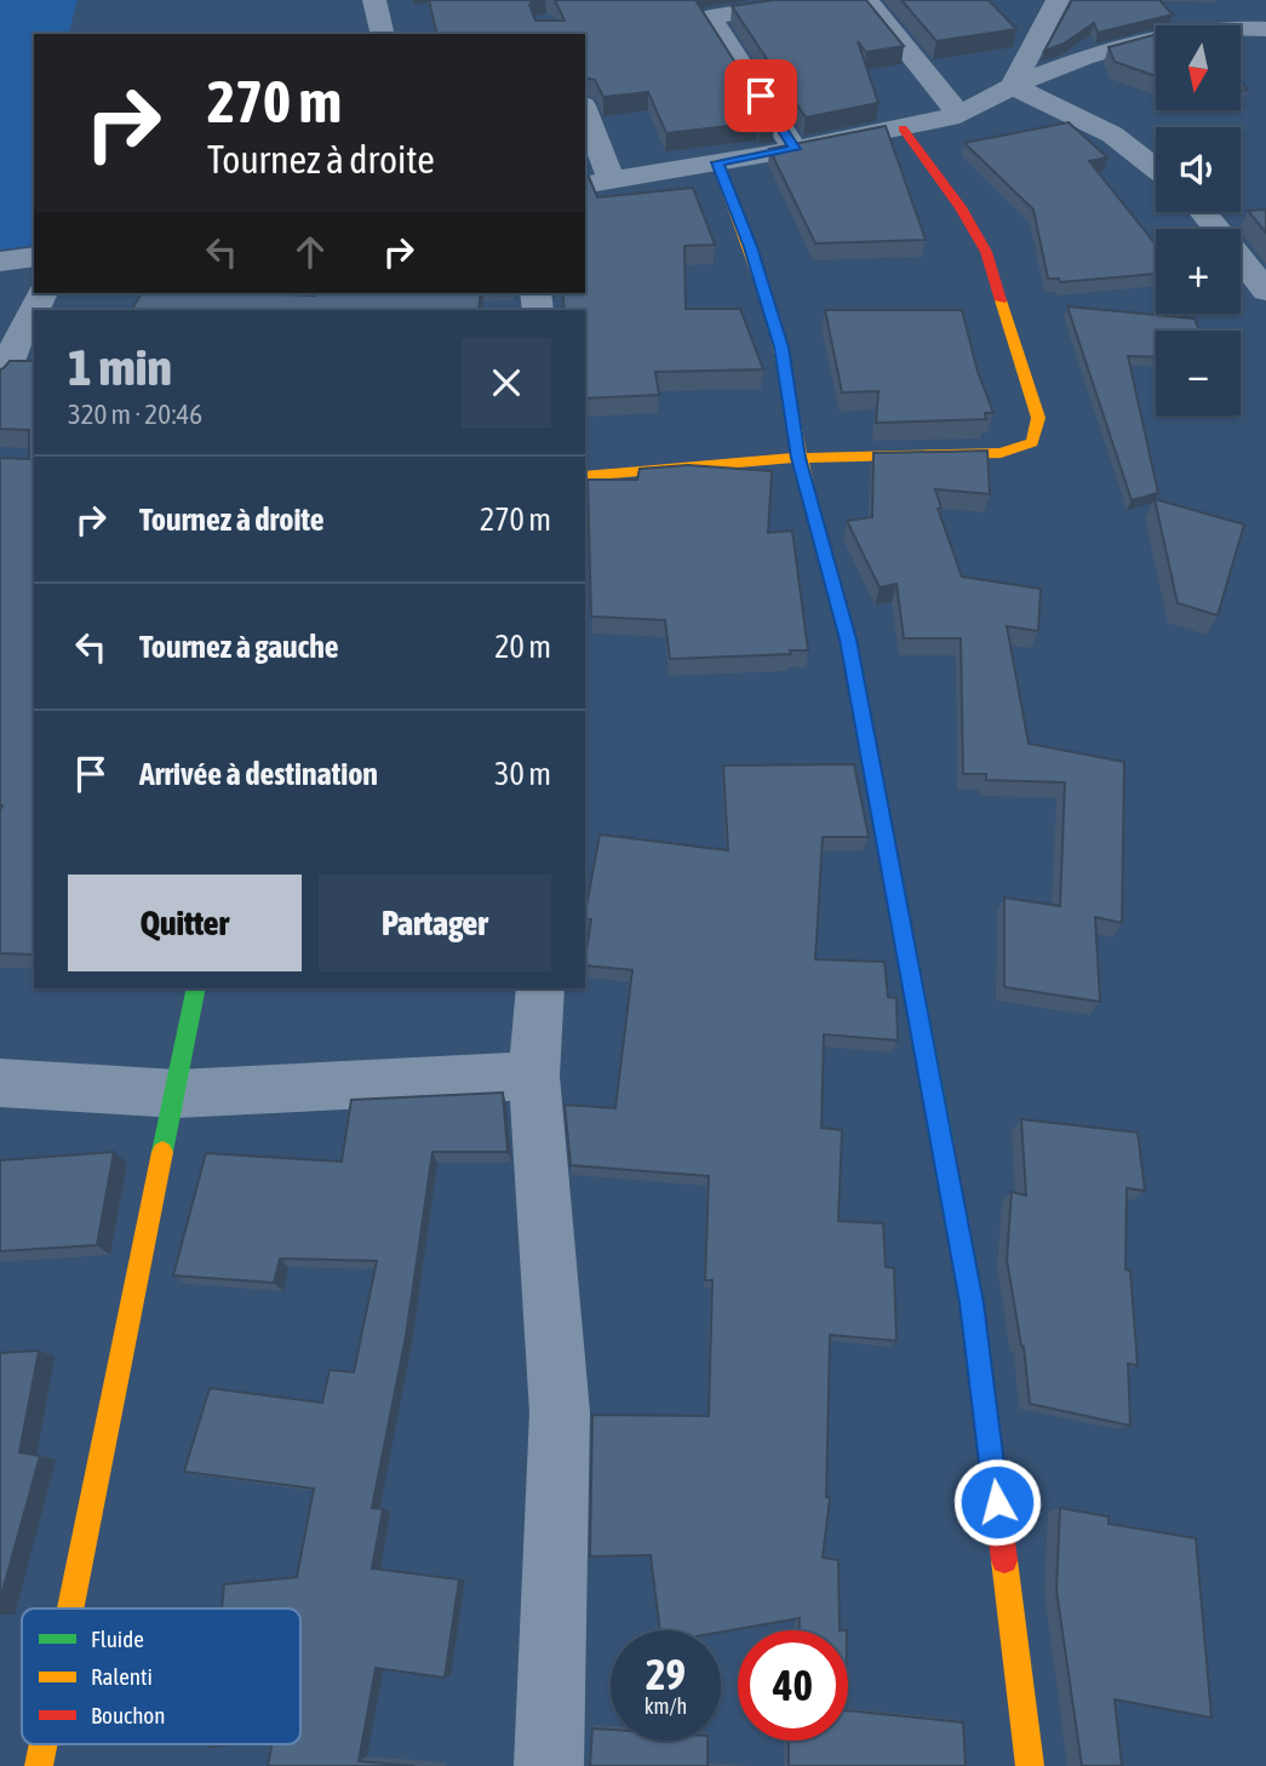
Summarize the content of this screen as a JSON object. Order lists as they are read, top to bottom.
{
  "legend": ["Fluide", "Ralenti", "Bouchon"],
  "north": "bottom",
  "page": {
    "map_buttons": ["+", "−"],
    "turn": ["270 m", "Tournez à droite"],
    "heading": ["1 min", "320 m · 20:46"],
    "list": [
      {
        "name": "Tournez à droite",
        "value": "270 m"
      },
      {
        "name": "Tournez à gauche",
        "value": "20 m"
      },
      {
        "name": "Arrivée à destination",
        "value": "30 m"
      }
    ],
    "buttons": ["Quitter", "Partager"],
    "speed": "29 km/h",
    "limit": "40"
  }
}
